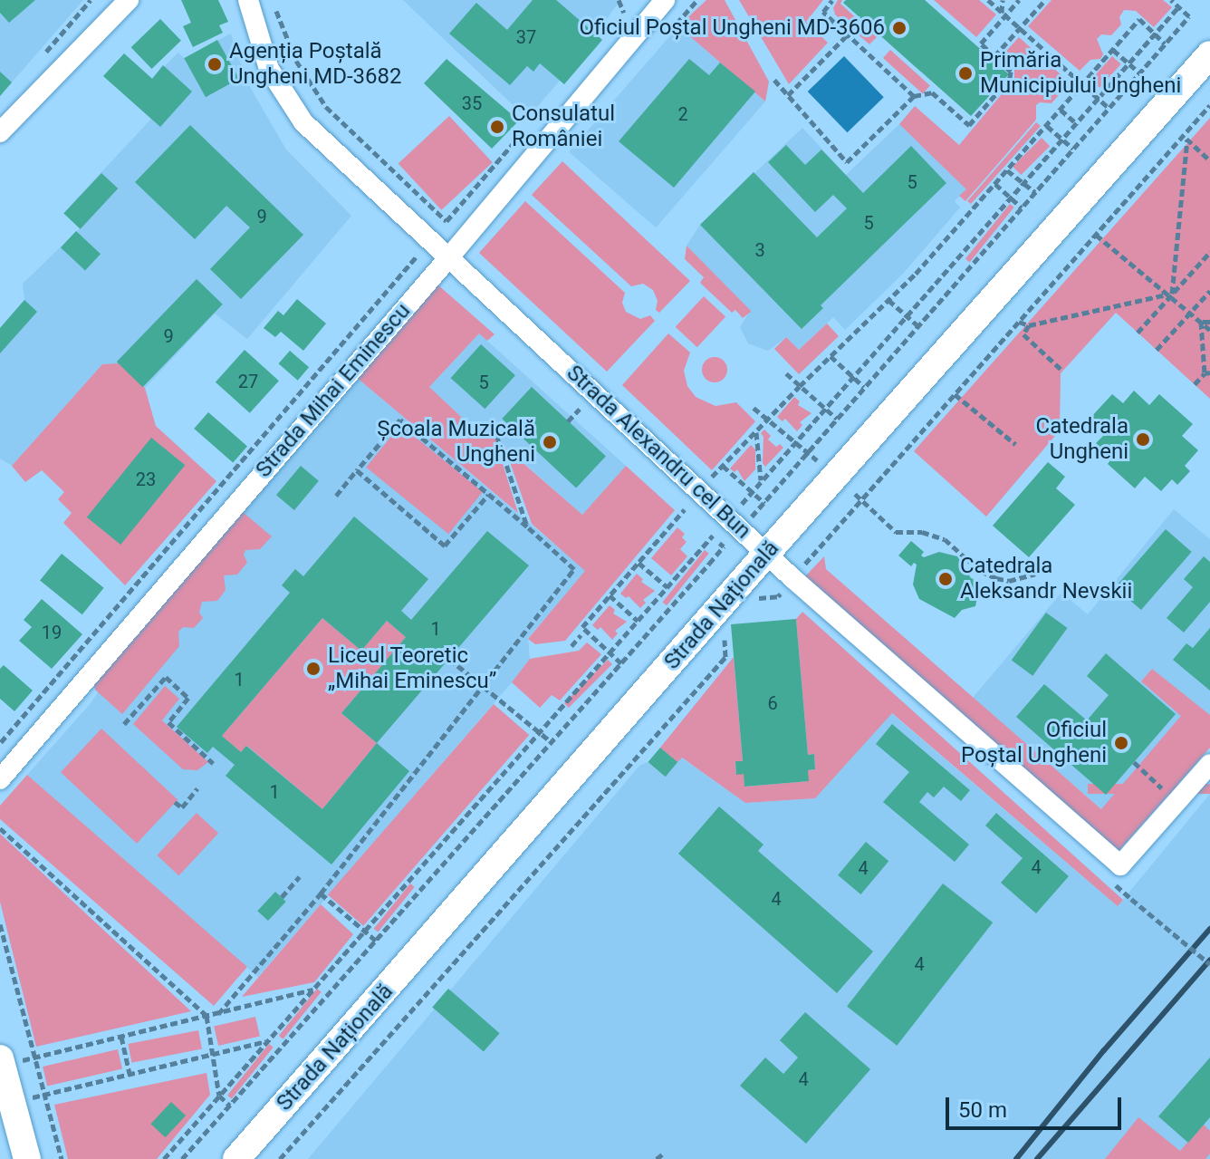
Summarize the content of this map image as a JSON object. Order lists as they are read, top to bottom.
{
  "streets": {
    "street": ["Strada Mihai Eminescu", "Strada Alexandru cel Bun", "Strada Națională"]
  },
  "crossings": [
    ["Strada Mihai Eminescu", "Strada Alexandru cel Bun"],
    ["Strada Alexandru cel Bun", "Strada Națională"]
  ],
  "places": [
    "Oficiul Poștal Ungheni MD-3606",
    "Agenția Poștală Ungheni MD-3682",
    "Primăria Municipiului Ungheni",
    "Consulatul României",
    "Catedrala Ungheni",
    "Școala Muzicală Ungheni",
    "Catedrala Aleksandr Nevskii",
    "Liceul Teoretic „Mihai Eminescu”",
    "Oficiul Poștal Ungheni"
  ],
  "house_numbers": [
    "37",
    "35",
    "2",
    "5",
    "9",
    "5",
    "3",
    "9",
    "27",
    "5",
    "23",
    "1",
    "19",
    "1",
    "6",
    "1",
    "4",
    "4",
    "4",
    "4",
    "4"
  ],
  "scale_bar": "50 m"
}
